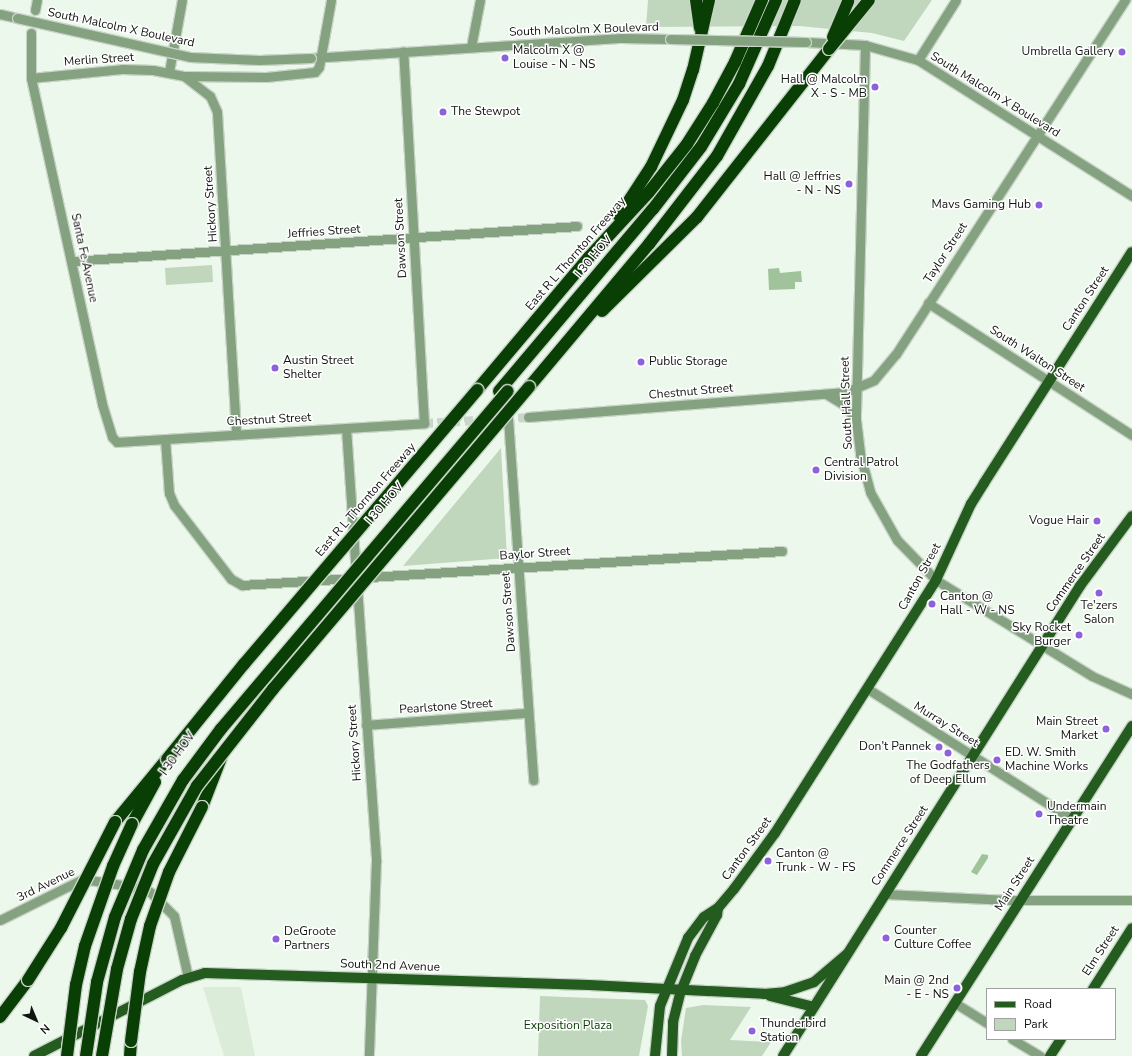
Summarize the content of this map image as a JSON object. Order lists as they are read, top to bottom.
{
  "streets": {
    "highway": ["East R L Thornton Freeway", "I 30 HOV"],
    "main road": [
      "Canton Street",
      "Commerce Street",
      "Main Street",
      "Elm Street",
      "South 2nd Avenue"
    ],
    "street": [
      "South Malcolm X Boulevard",
      "Merlin Street",
      "Hickory Street",
      "Jeffries Street",
      "Dawson Street",
      "Taylor Street",
      "Santa Fe Avenue",
      "South Walton Street",
      "Chestnut Street",
      "South Hall Street",
      "Baylor Street",
      "Pearlstone Street",
      "Murray Street",
      "3rd Avenue"
    ]
  },
  "crossings": [
    ["South Malcolm X Boulevard", "Dawson Street"],
    ["South Malcolm X Boulevard", "Taylor Street"],
    ["South Malcolm X Boulevard", "South Hall Street"],
    ["Merlin Street", "Hickory Street"],
    ["Merlin Street", "Santa Fe Avenue"],
    ["Hickory Street", "Jeffries Street"],
    ["Hickory Street", "Chestnut Street"],
    ["Hickory Street", "Baylor Street"],
    ["Hickory Street", "Pearlstone Street"],
    ["Hickory Street", "South 2nd Avenue"],
    ["Jeffries Street", "Dawson Street"],
    ["Jeffries Street", "Santa Fe Avenue"],
    ["Dawson Street", "Chestnut Street"],
    ["Dawson Street", "Baylor Street"],
    ["Dawson Street", "Pearlstone Street"],
    ["Taylor Street", "South Walton Street"],
    ["Taylor Street", "Chestnut Street"],
    ["Taylor Street", "South Hall Street"],
    ["Santa Fe Avenue", "Chestnut Street"],
    ["Canton Street", "South Walton Street"],
    ["Canton Street", "South Hall Street"],
    ["Canton Street", "Murray Street"],
    ["Canton Street", "South 2nd Avenue"],
    ["Chestnut Street", "South Hall Street"],
    ["Chestnut Street", "Baylor Street"],
    ["South Hall Street", "Commerce Street"],
    ["Commerce Street", "Murray Street"],
    ["Commerce Street", "South 2nd Avenue"],
    ["Murray Street", "Main Street"],
    ["3rd Avenue", "South 2nd Avenue"]
  ],
  "parks": ["Exposition Plaza"],
  "places": [
    "Umbrella Gallery",
    "Malcolm X @ Louise - N - NS",
    "Hall @ Malcolm X - S - MB",
    "The Stewpot",
    "Hall @ Jeffries - N - NS",
    "Mavs Gaming Hub",
    "Public Storage",
    "Austin Street Shelter",
    "Central Patrol Division",
    "Vogue Hair",
    "Te'zers Salon",
    "Canton @ Hall - W - NS",
    "Sky Rocket Burger",
    "Main Street Market",
    "Don't Pannek",
    "The Godfathers of Deep Ellum",
    "ED. W. Smith Machine Works",
    "Undermain Theatre",
    "Canton @ Trunk - W - FS",
    "Counter Culture Coffee",
    "DeGroote Partners",
    "Main @ 2nd - E - NS",
    "Thunderbird Station"
  ],
  "legend": ["Road", "Park"],
  "north": "bottom right"
}
